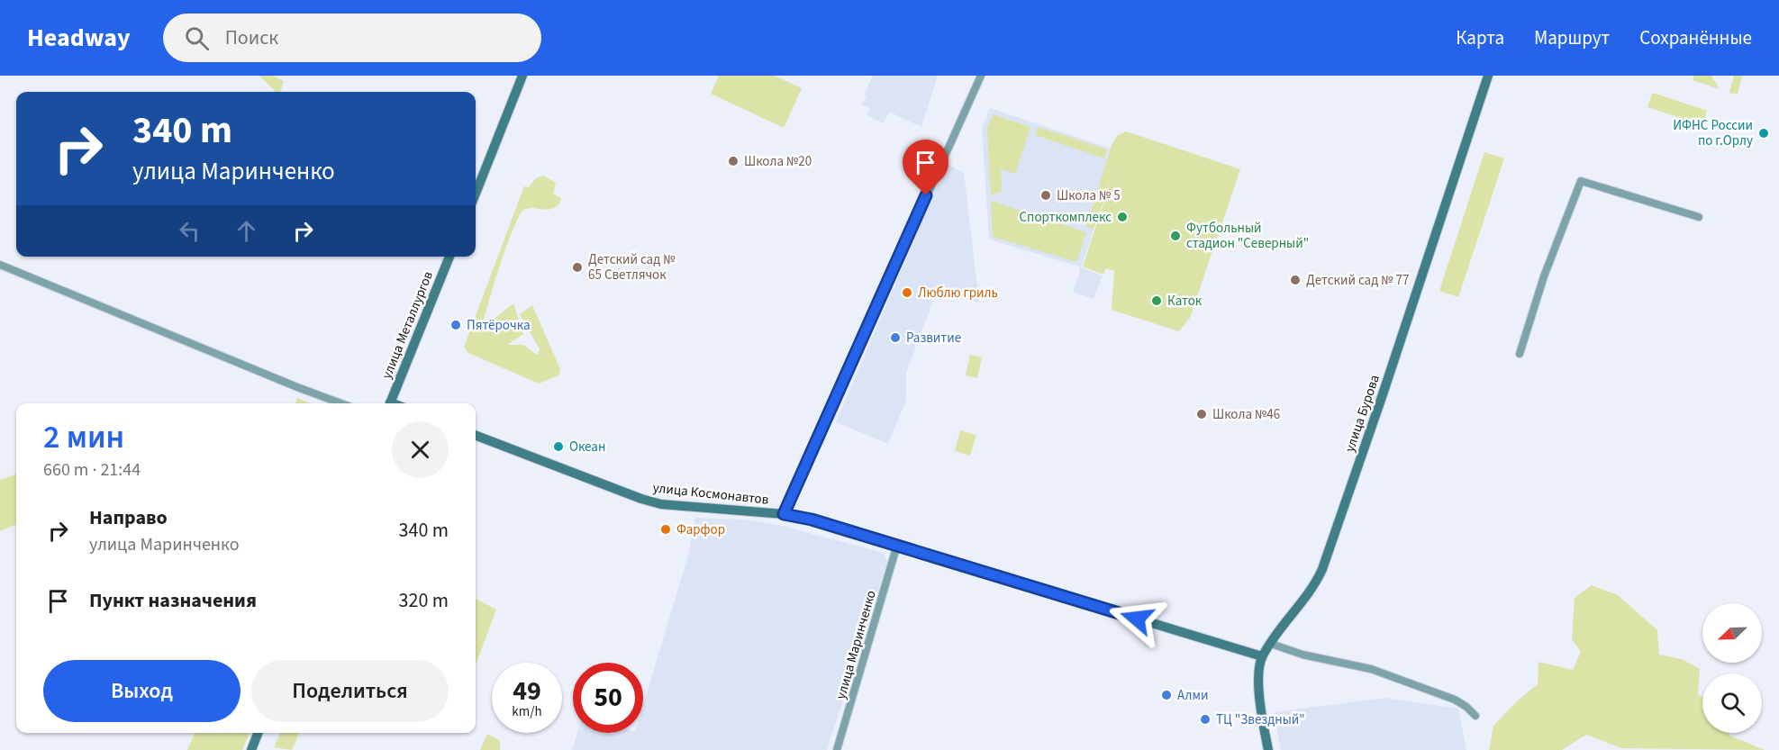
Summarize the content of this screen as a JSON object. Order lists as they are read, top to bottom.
{
  "streets": {
    "main road": ["улица Металлургов", "улица Бурова", "улица Космонавтов"],
    "street": ["улица Маринченко"]
  },
  "crossings": [
    ["улица Бурова", "улица Космонавтов"],
    ["улица Космонавтов", "улица Маринченко"]
  ],
  "places": [
    "ИФНС России по г.Орлу",
    "Школа №20",
    "Школа № 5",
    "Спорткомплекс",
    "Футбольный стадион \"Северный\"",
    "Детский сад № 65 Светлячок",
    "Детский сад № 77",
    "Люблю гриль",
    "Каток",
    "Пятёрочка",
    "Развитие",
    "Школа №46",
    "Океан",
    "Фарфор",
    "Алми",
    "ТЦ \"Звездный\""
  ],
  "north": "bottom left",
  "page": {
    "header": "Headway",
    "search": "Поиск",
    "nav": ["Карта", "Маршрут", "Сохранённые"],
    "turn": ["340 m", "улица Маринченко"],
    "heading": ["2 мин", "660 m · 21:44"],
    "list": [
      {
        "name": "Направо",
        "note": "улица Маринченко",
        "value": "340 m"
      },
      {
        "name": "Пункт назначения",
        "value": "320 m"
      }
    ],
    "buttons": ["Выход", "Поделиться"],
    "speed": "49 km/h",
    "limit": "50"
  }
}
